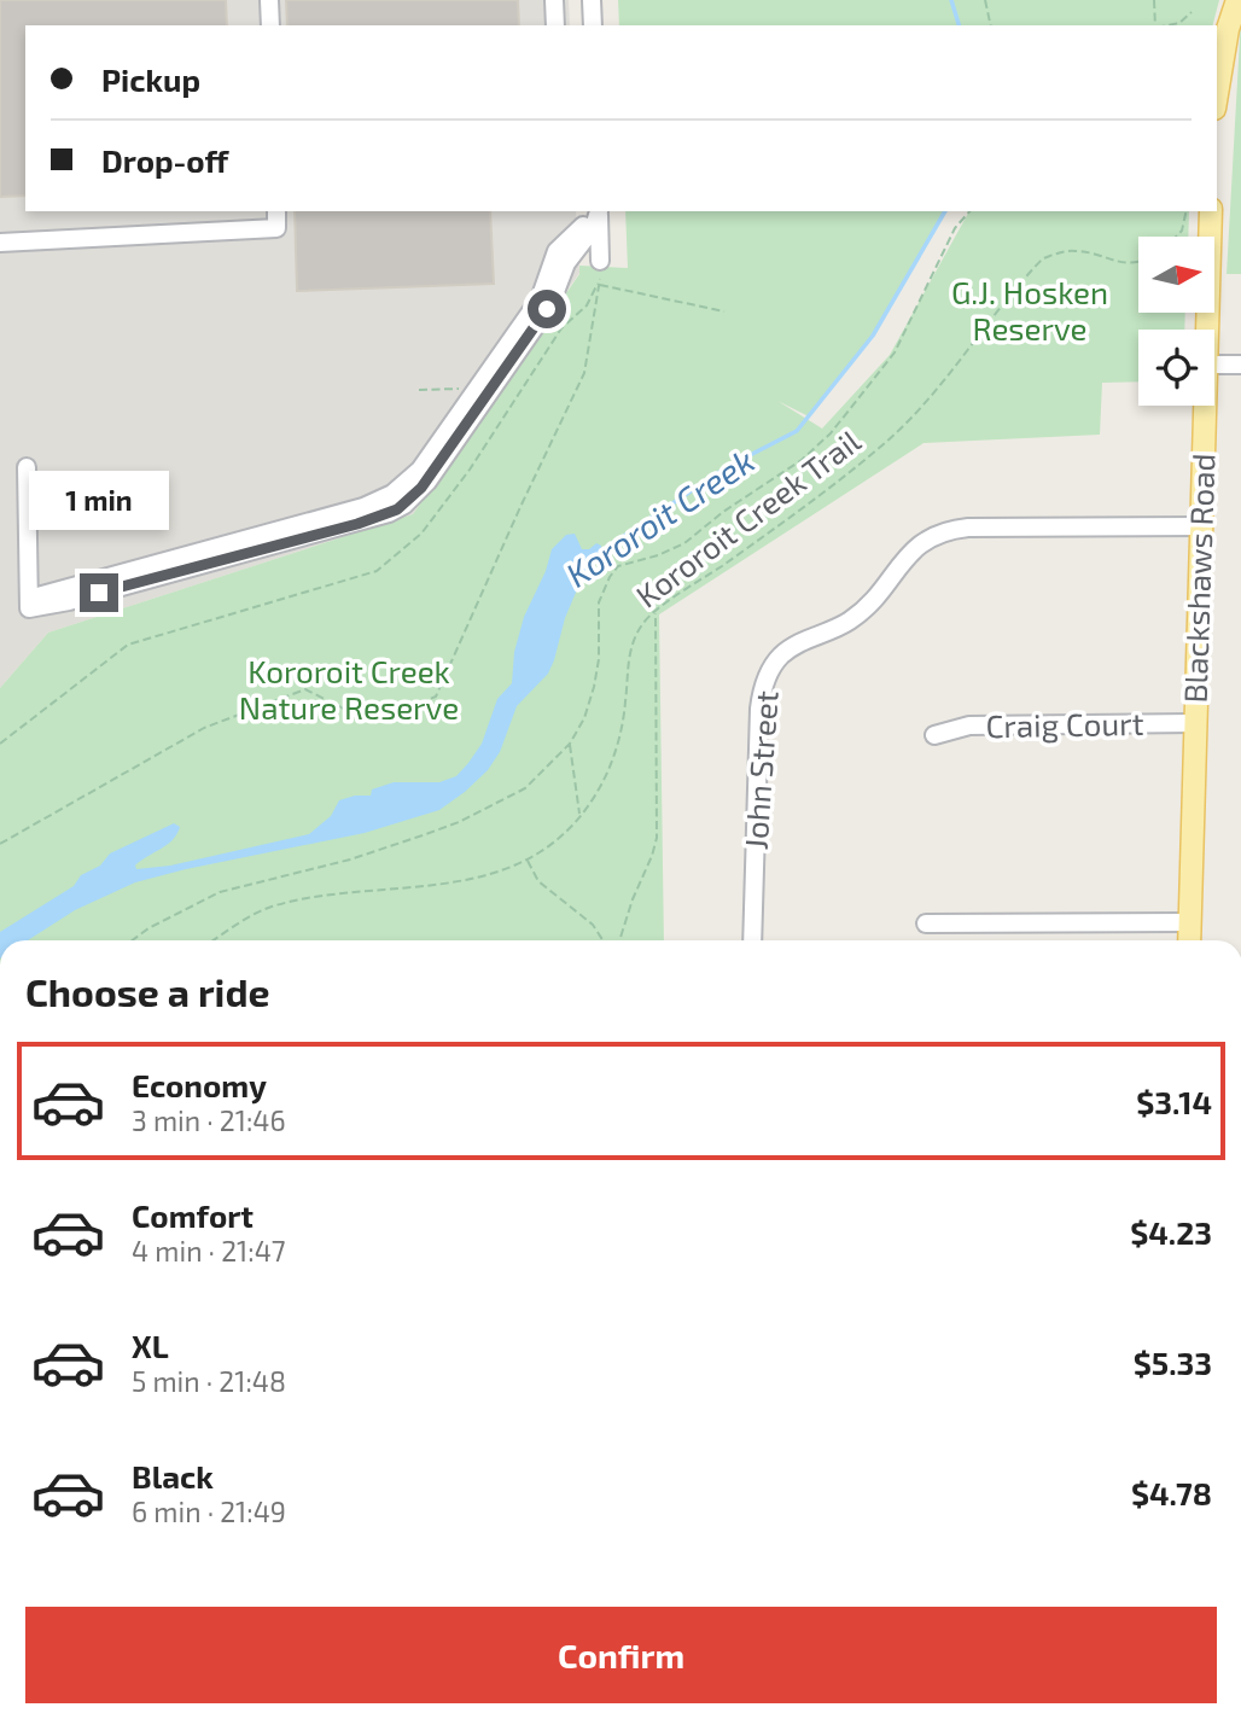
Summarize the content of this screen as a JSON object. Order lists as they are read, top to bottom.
{
  "streets": {
    "main road": ["Blackshaws Road"],
    "street": ["Craig Court", "John Street"],
    "path": ["Kororoit Creek Trail"]
  },
  "crossings": [
    ["Blackshaws Road", "Craig Court"],
    ["Blackshaws Road", "John Street"]
  ],
  "water": ["Kororoit Creek"],
  "parks": ["G.J. Hosken Reserve", "Kororoit Creek Nature Reserve"],
  "north": "right",
  "page": {
    "banner": ["Pickup", "Drop-off"],
    "bubble": "1 min",
    "heading": "Choose a ride",
    "list": [
      {
        "name": "Economy",
        "note": "3 min · 21:46",
        "value": "$3.14"
      },
      {
        "name": "Comfort",
        "note": "4 min · 21:47",
        "value": "$4.23"
      },
      {
        "name": "XL",
        "note": "5 min · 21:48",
        "value": "$5.33"
      },
      {
        "name": "Black",
        "note": "6 min · 21:49",
        "value": "$4.78"
      }
    ],
    "buttons": "Confirm"
  }
}
